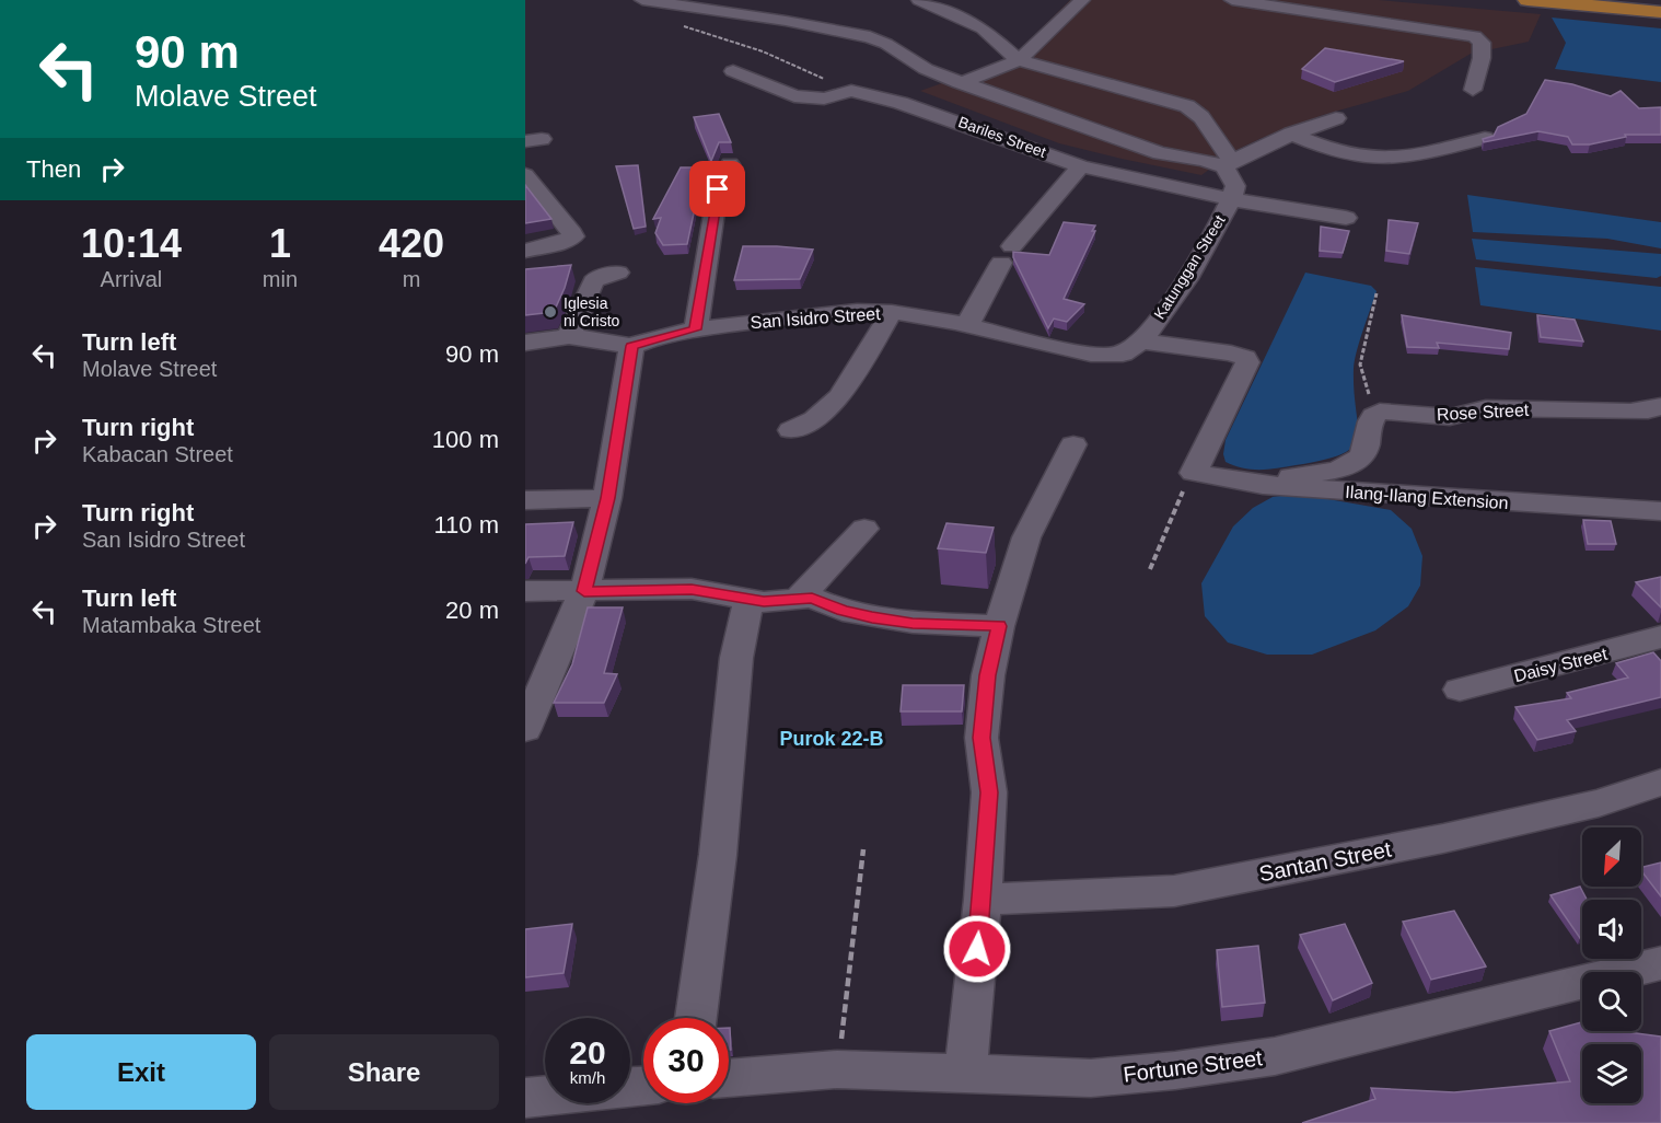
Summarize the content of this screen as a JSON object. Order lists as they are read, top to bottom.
{
  "streets": {
    "street": [
      "Bariles Street",
      "Katunggan Street",
      "San Isidro Street",
      "Rose Street",
      "Ilang-Ilang Extension",
      "Daisy Street",
      "Santan Street",
      "Fortune Street"
    ]
  },
  "crossings": [
    ["Bariles Street", "Katunggan Street"],
    ["Katunggan Street", "San Isidro Street"]
  ],
  "districts": ["Purok 22-B"],
  "places": ["Iglesia ni Cristo"],
  "north": "bottom left",
  "page": {
    "turn": ["90 m", "Molave Street"],
    "then": "Then",
    "eta": [
      "10:14",
      "Arrival",
      "1",
      "min",
      "420",
      "m"
    ],
    "list": [
      {
        "name": "Turn left",
        "note": "Molave Street",
        "value": "90 m"
      },
      {
        "name": "Turn right",
        "note": "Kabacan Street",
        "value": "100 m"
      },
      {
        "name": "Turn right",
        "note": "San Isidro Street",
        "value": "110 m"
      },
      {
        "name": "Turn left",
        "note": "Matambaka Street",
        "value": "20 m"
      }
    ],
    "speed": "20 km/h",
    "limit": "30",
    "buttons": ["Exit", "Share"]
  }
}
